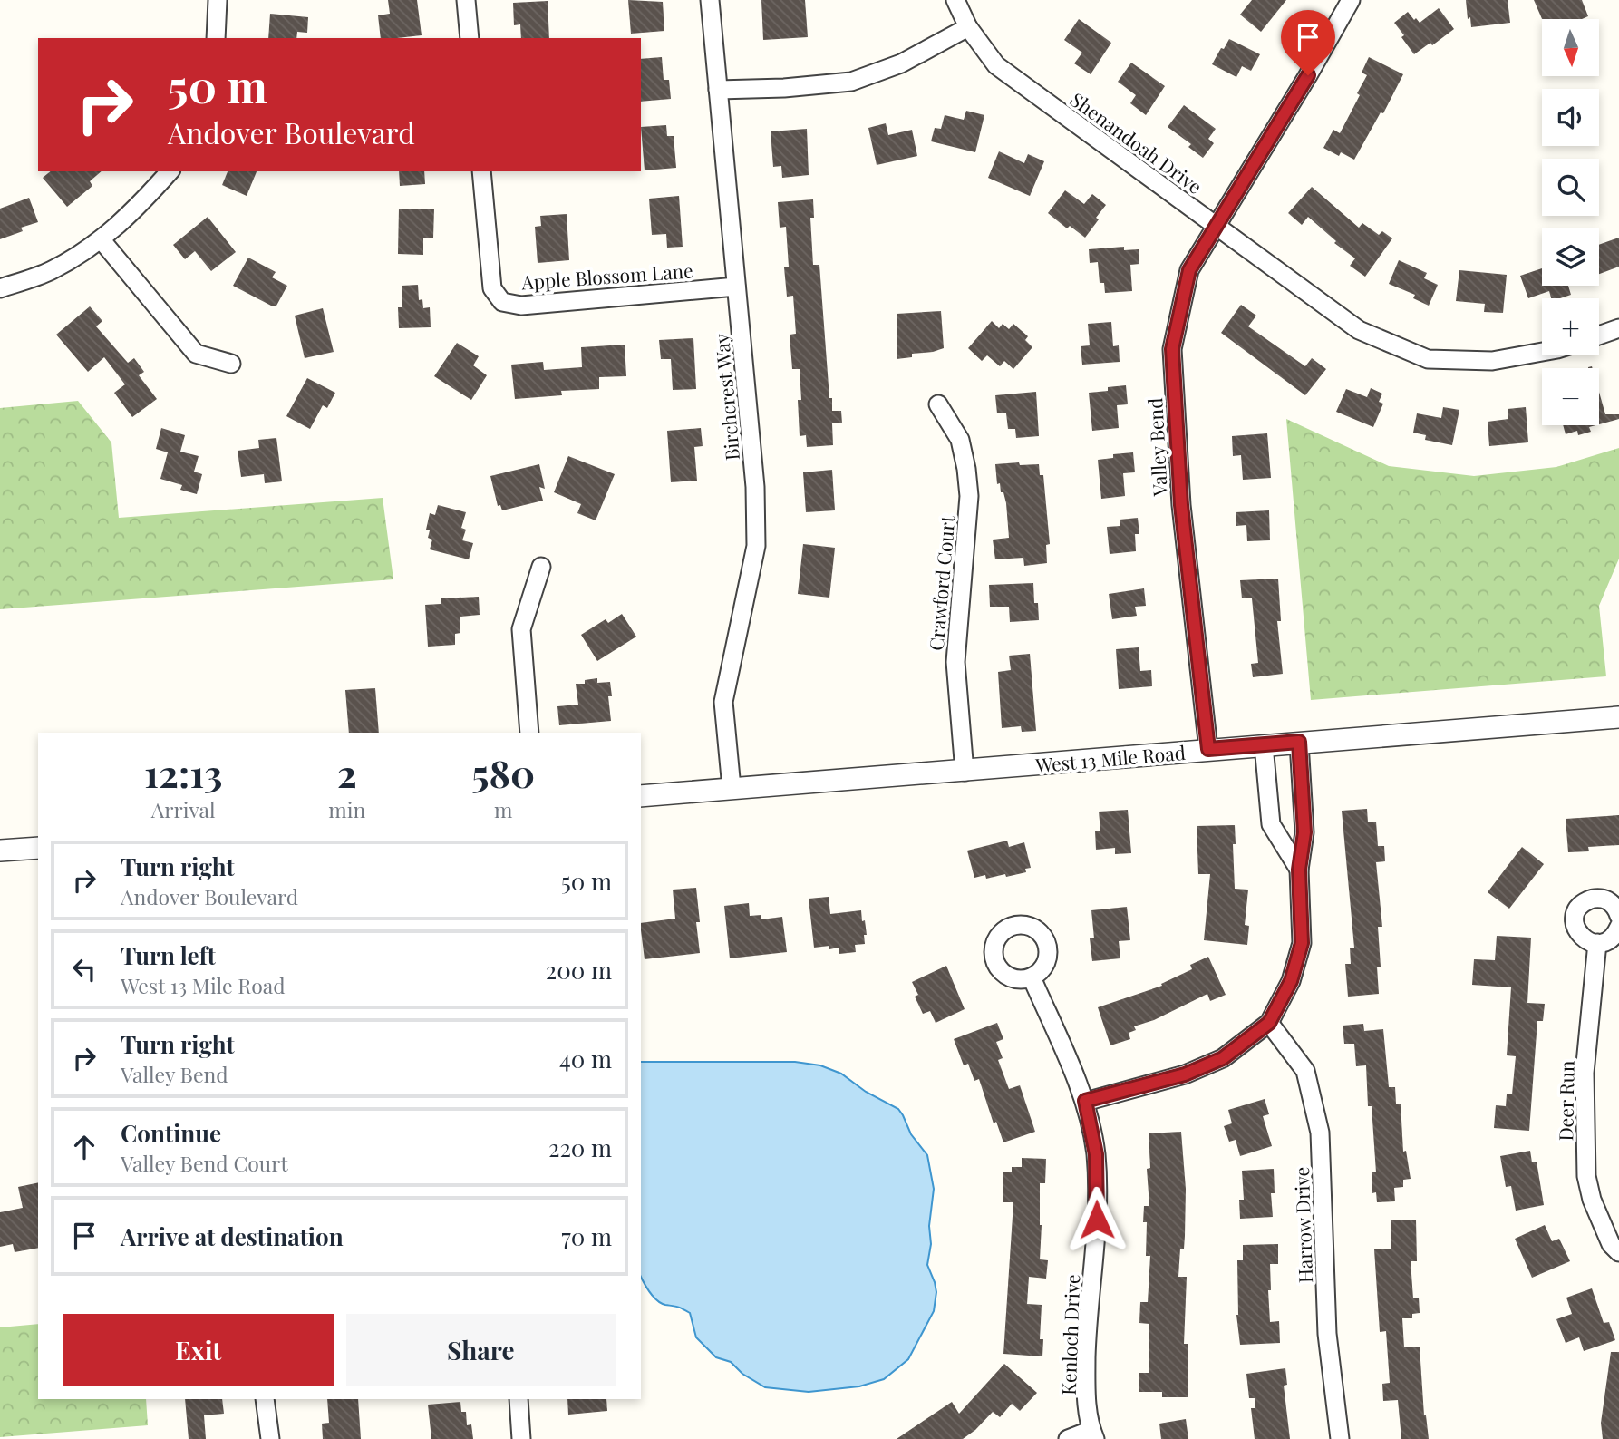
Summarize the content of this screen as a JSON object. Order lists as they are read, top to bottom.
{
  "streets": {
    "street": [
      "Shenandoah Drive",
      "Apple Blossom Lane",
      "Birchcrest Way",
      "Valley Bend",
      "Crawford Court",
      "West 13 Mile Road",
      "Deer Run",
      "Harrow Drive",
      "Kenloch Drive"
    ]
  },
  "crossings": [
    ["Shenandoah Drive", "Valley Bend"],
    ["Apple Blossom Lane", "Birchcrest Way"],
    ["Birchcrest Way", "West 13 Mile Road"],
    ["Valley Bend", "West 13 Mile Road"],
    ["Crawford Court", "West 13 Mile Road"]
  ],
  "north": "bottom",
  "page": {
    "map_buttons": ["+", "−"],
    "turn": ["50 m", "Andover Boulevard"],
    "eta": [
      "12:13",
      "Arrival",
      "2",
      "min",
      "580",
      "m"
    ],
    "list": [
      {
        "name": "Turn right",
        "note": "Andover Boulevard",
        "value": "50 m"
      },
      {
        "name": "Turn left",
        "note": "West 13 Mile Road",
        "value": "200 m"
      },
      {
        "name": "Turn right",
        "note": "Valley Bend",
        "value": "40 m"
      },
      {
        "name": "Continue",
        "note": "Valley Bend Court",
        "value": "220 m"
      },
      {
        "name": "Arrive at destination",
        "value": "70 m"
      }
    ],
    "buttons": ["Exit", "Share"]
  }
}
